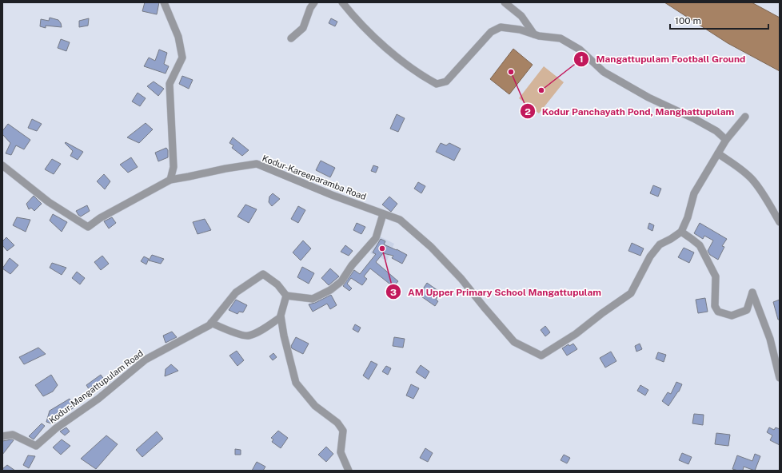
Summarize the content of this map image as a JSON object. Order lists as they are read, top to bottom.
{
  "streets": {
    "street": ["Kodur-Kareeparamba Road", "Kodur-Mangattupulam Road"]
  },
  "places": ["Kodur Panchayath Pond, Manghattupulam", "Mangattupulam Football Ground", "AM Upper Primary School Mangattupulam"],
  "scale_bar": "100 m"
}
